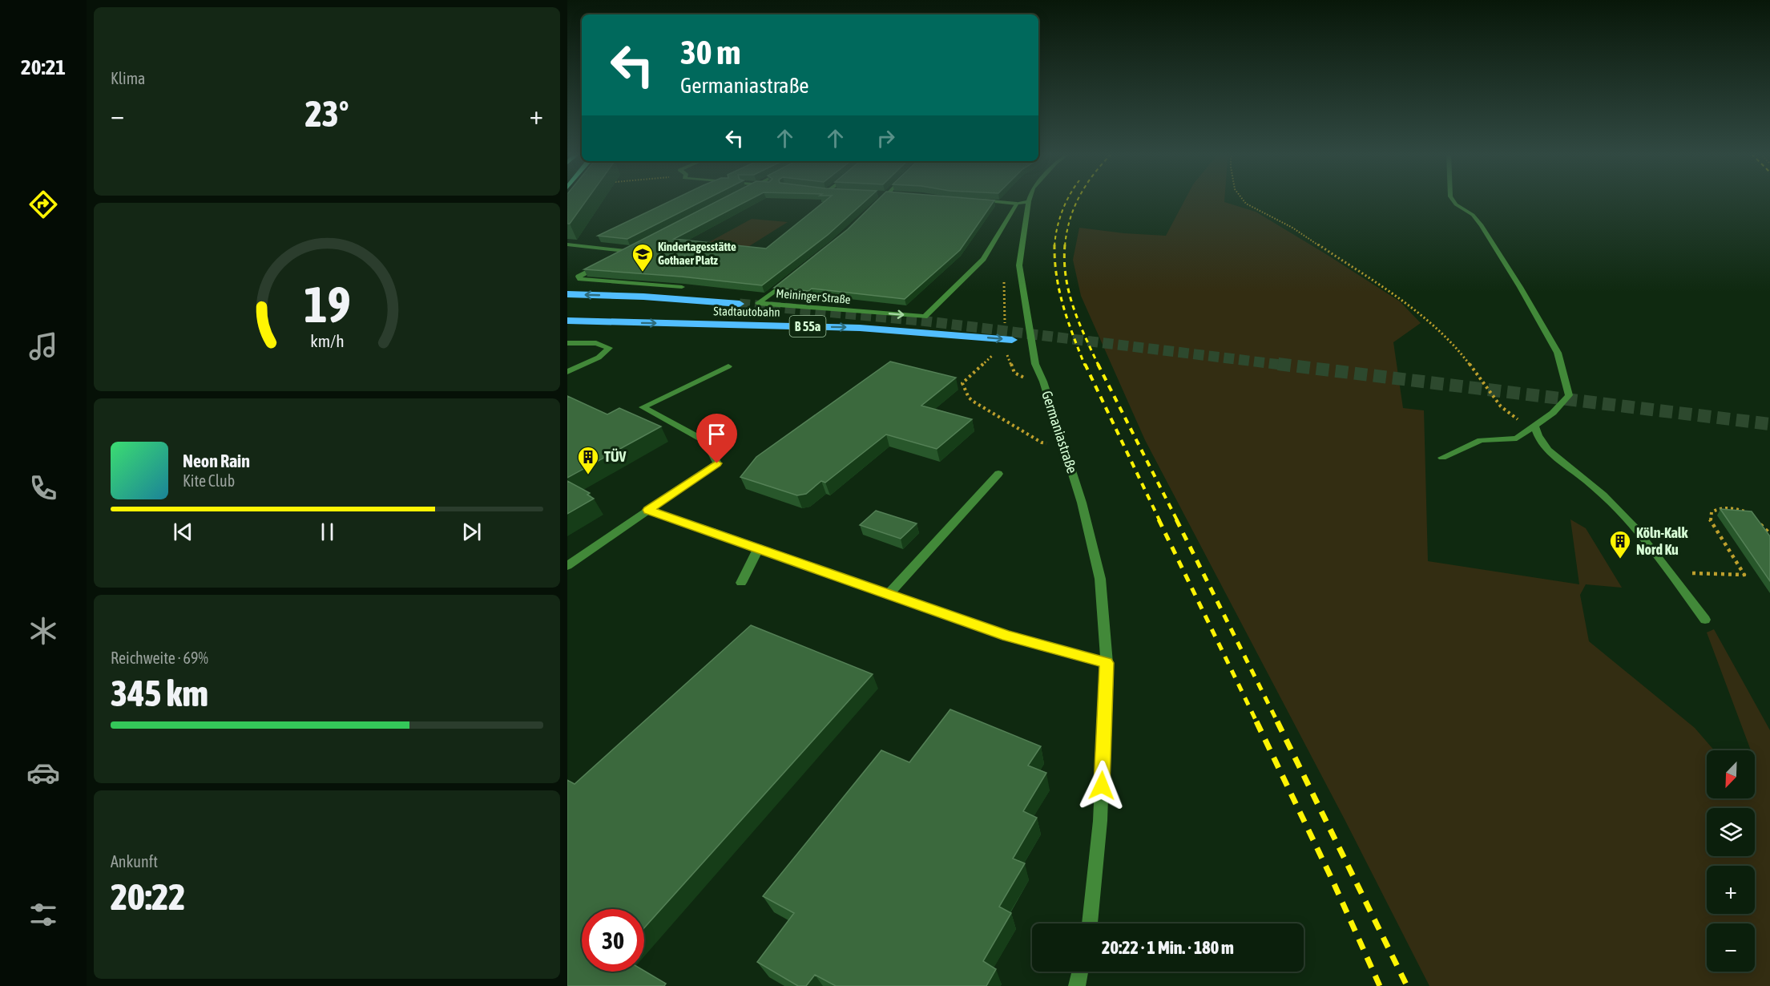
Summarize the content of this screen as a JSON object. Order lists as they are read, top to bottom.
{
  "streets": {
    "highway": ["Stadtautobahn", "B 55a"],
    "street": ["Meininger Straße", "Germaniastraße"]
  },
  "places": {
    "school or university": ["Kindertagesstätte Gothaer Platz"],
    "building": ["TÜV", "Köln-Kalk Nord Ku"]
  },
  "north": "bottom left",
  "page": {
    "tabs": "20:21",
    "tile": [
      "Klima",
      ["Reichweite · 69%", "345 km"],
      ["Ankunft", "20:22"]
    ],
    "turn": ["30 m", "Germaniastraße"],
    "heat": ["−", "23°", "+"],
    "song": ["Neon Rain", "Kite Club"],
    "map_buttons": ["+", "−"],
    "limit": "30",
    "trip": "20:22 · 1 Min. · 180 m",
    "gauge": ["19", "km/h"]
  }
}
